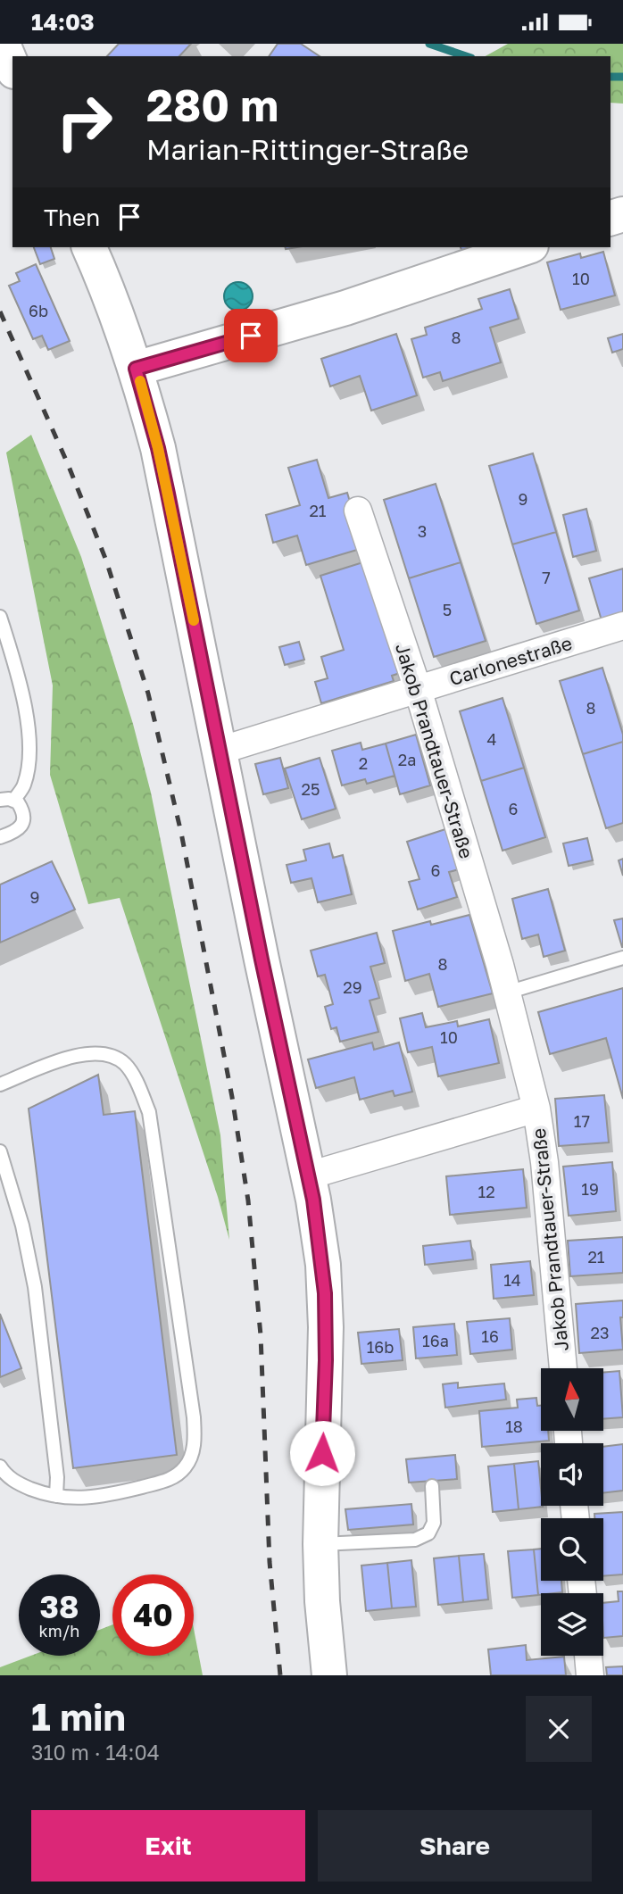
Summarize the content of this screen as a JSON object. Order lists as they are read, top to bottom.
{
  "streets": {
    "street": ["Carlonestraße", "Jakob Prandtauer-Straße"]
  },
  "crossings": [
    ["Carlonestraße", "Jakob Prandtauer-Straße"]
  ],
  "house_numbers": [
    "10",
    "6b",
    "8",
    "9",
    "21",
    "3",
    "7",
    "5",
    "8",
    "4",
    "2a",
    "2",
    "25",
    "6",
    "6",
    "9",
    "8",
    "29",
    "10",
    "17",
    "19",
    "12",
    "21",
    "14",
    "23",
    "16",
    "16a",
    "16b",
    "18"
  ],
  "north": "top",
  "page": {
    "status": "14:03",
    "turn": ["280 m", "Marian-Rittinger-Straße"],
    "then": "Then",
    "speed": "38 km/h",
    "limit": "40",
    "heading": ["1 min", "310 m · 14:04"],
    "buttons": ["Exit", "Share"]
  }
}
